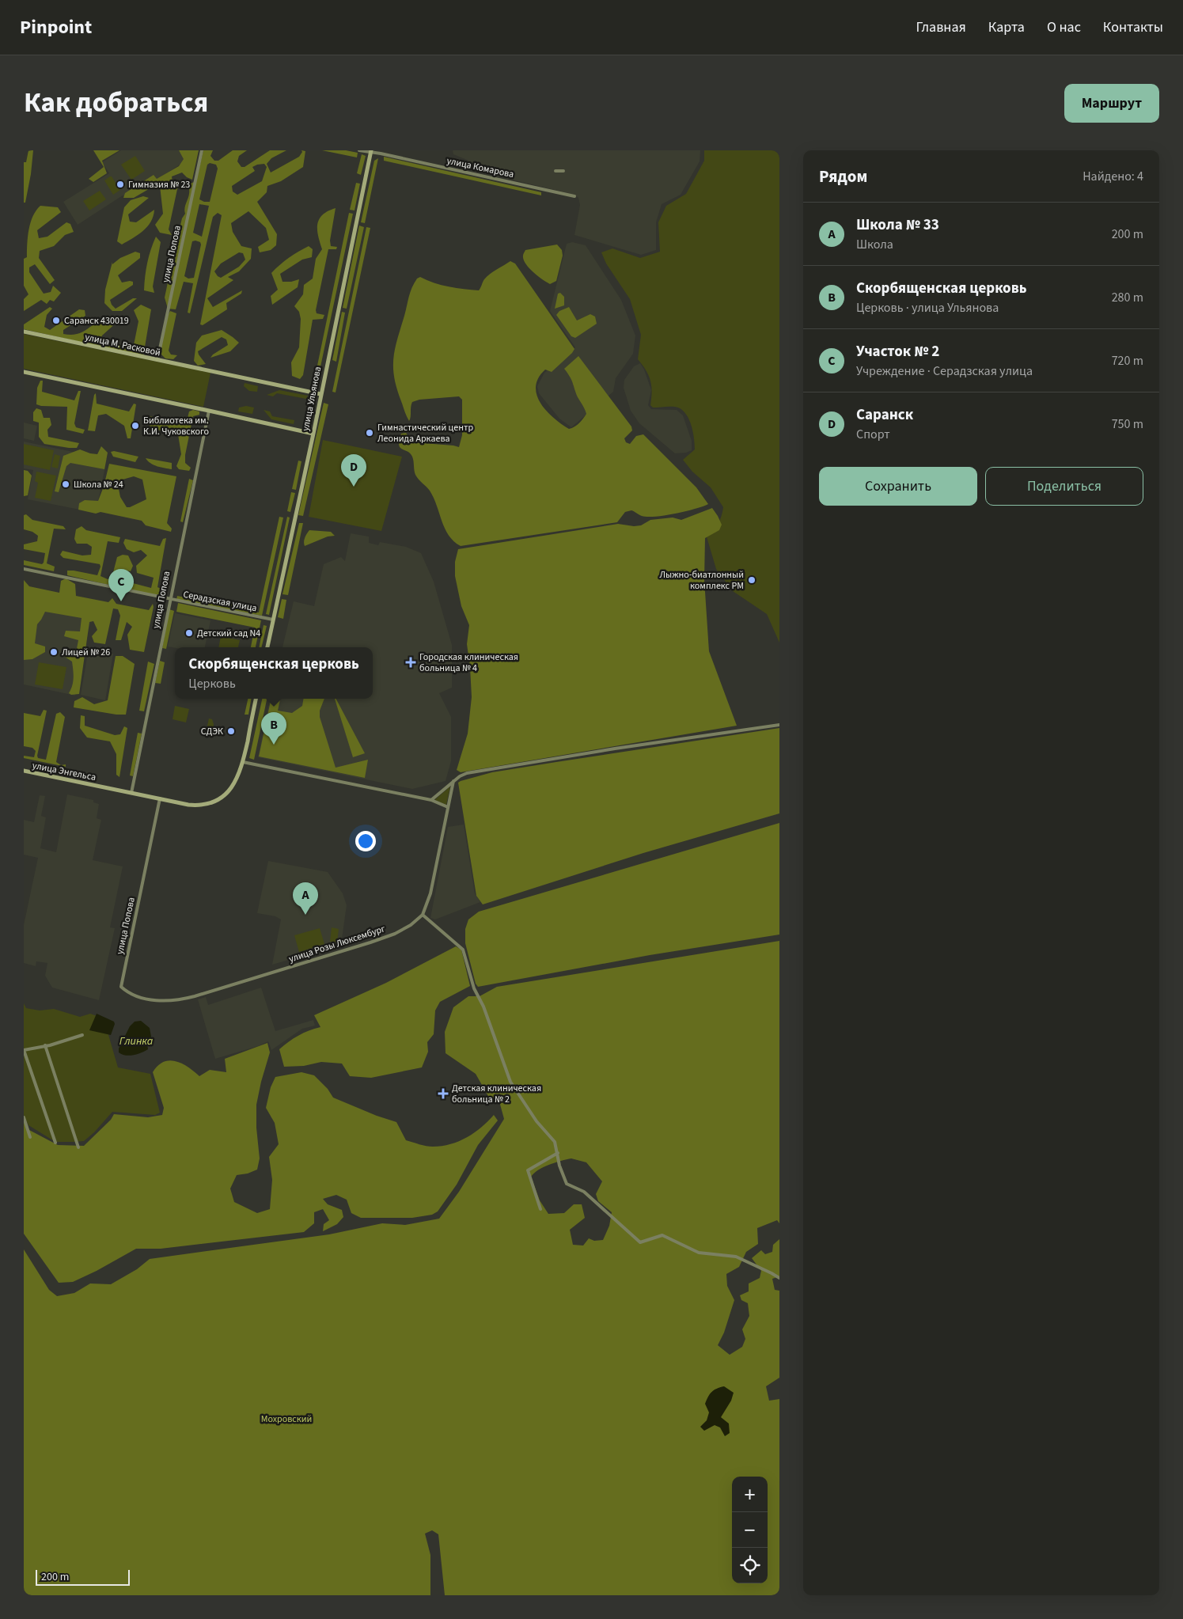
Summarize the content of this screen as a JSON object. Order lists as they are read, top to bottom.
{
  "streets": {
    "main road": ["улица М. Расковой", "улица Ульянова", "улица Энгельса"],
    "street": [
      "улица Комарова",
      "улица Попова",
      "Серадзская улица",
      "улица Розы Люксембург"
    ]
  },
  "crossings": [
    ["улица Комарова", "улица Ульянова"],
    ["улица Попова", "улица М. Расковой"],
    ["улица Попова", "Серадзская улица"],
    ["улица Попова", "улица Энгельса"],
    ["улица Попова", "улица Розы Люксембург"],
    ["улица М. Расковой", "улица Ульянова"],
    ["улица Ульянова", "Серадзская улица"]
  ],
  "water": ["Глинка"],
  "parks": ["Мохровский"],
  "places": {
    "other": [
      "Гимназия № 23",
      "Саранск 430019",
      "Библиотека им. К.И. Чуковского",
      "Гимнастический центр Леонида Аркаева",
      "Школа № 24",
      "Лыжно-биатлонный комплекс РМ",
      "Детский сад N4",
      "Лицей № 26",
      "СДЭК"
    ],
    "health": ["Городская клиническая больница № 4", "Детская клиническая больница № 2"]
  },
  "scale_bar": "200 m",
  "page": {
    "header": "Pinpoint",
    "nav": [
      "Главная",
      "Карта",
      "О нас",
      "Контакты"
    ],
    "title": "Как добраться",
    "buttons": [
      "Маршрут",
      ["Сохранить", "Поделиться"]
    ],
    "heading": ["Рядом", "Найдено: 4"],
    "list": [
      {
        "mark": "A",
        "name": "Школа № 33",
        "note": "Школа",
        "value": "200 m"
      },
      {
        "mark": "B",
        "name": "Скорбященская церковь",
        "note": "Церковь · улица Ульянова",
        "value": "280 m"
      },
      {
        "mark": "C",
        "name": "Участок № 2",
        "note": "Учреждение · Серадзская улица",
        "value": "720 m"
      },
      {
        "mark": "D",
        "name": "Саранск",
        "note": "Спорт",
        "value": "750 m"
      }
    ],
    "pins": [
      "D",
      "C",
      "B",
      "A"
    ],
    "popup": ["Скорбященская церковь", "Церковь"],
    "map_buttons": ["+", "−"],
    "scale": "200 m"
  }
}
